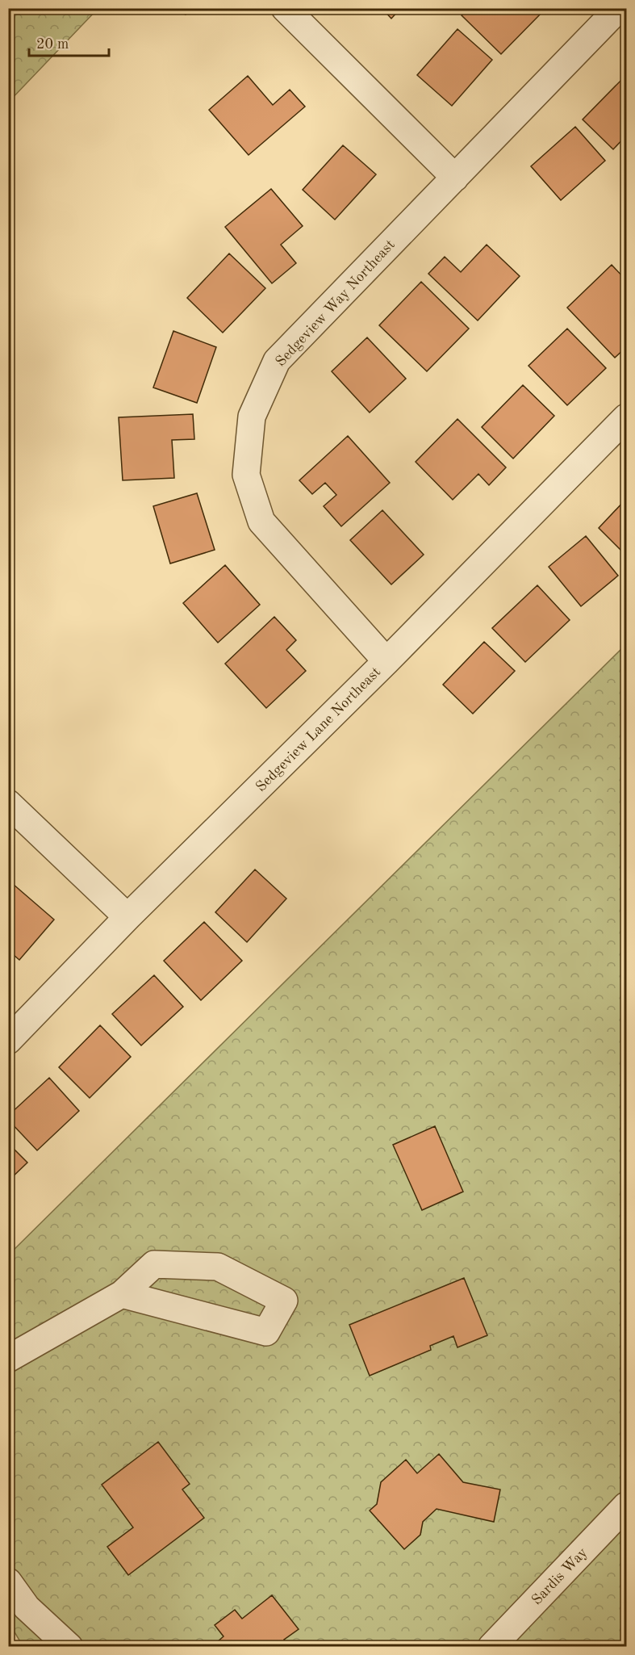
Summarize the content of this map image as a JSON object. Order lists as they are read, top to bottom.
{
  "streets": {
    "street": ["Sedgeview Way Northeast", "Sedgeview Lane Northeast", "Sardis Way"]
  },
  "crossings": [
    ["Sedgeview Way Northeast", "Sedgeview Lane Northeast"]
  ],
  "scale_bar": "20 m"
}
